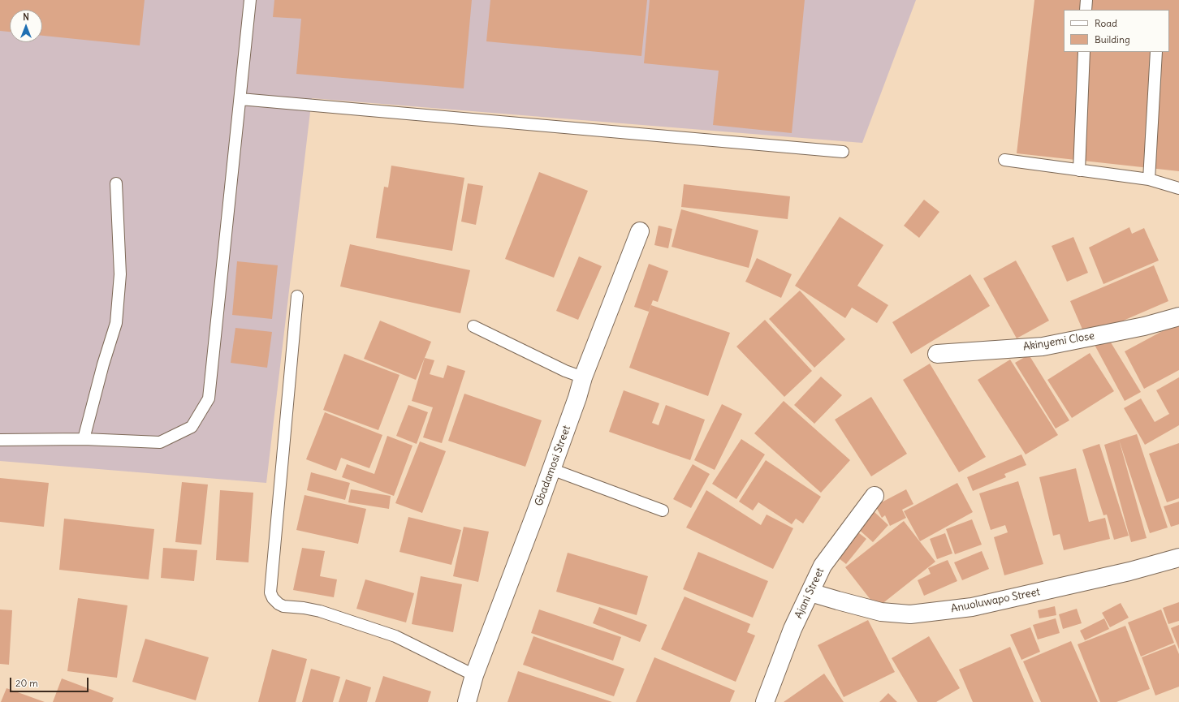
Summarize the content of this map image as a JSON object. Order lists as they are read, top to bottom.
{
  "streets": {
    "street": [
      "Akinyemi Close",
      "Gbadamosi Street",
      "Ajani Street",
      "Anuoluwapo Street"
    ]
  },
  "crossings": [
    ["Ajani Street", "Anuoluwapo Street"]
  ],
  "legend": ["Road", "Building"],
  "scale_bar": "20 m",
  "north": "top"
}
